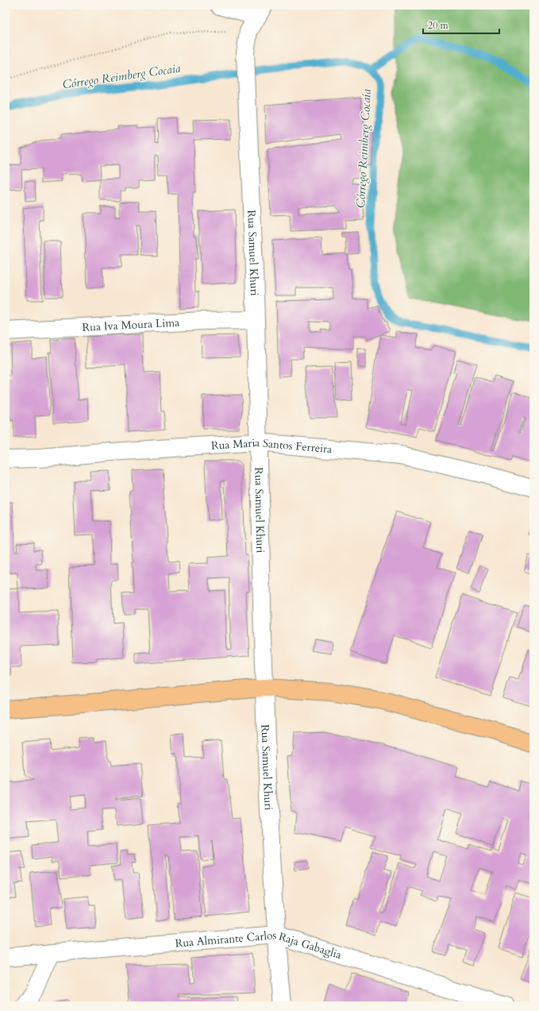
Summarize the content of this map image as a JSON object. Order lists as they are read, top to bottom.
{
  "streets": {
    "street": [
      "Rua Samuel Khuri",
      "Rua Iva Moura Lima",
      "Rua Maria Santos Ferreira",
      "Rua Almirante Carlos Raja Gabaglia"
    ]
  },
  "crossings": [
    ["Rua Samuel Khuri", "Rua Iva Moura Lima"],
    ["Rua Samuel Khuri", "Rua Maria Santos Ferreira"],
    ["Rua Samuel Khuri", "Rua Almirante Carlos Raja Gabaglia"]
  ],
  "water": ["Córrego Reimberg Cocaia"],
  "scale_bar": "20 m"
}
